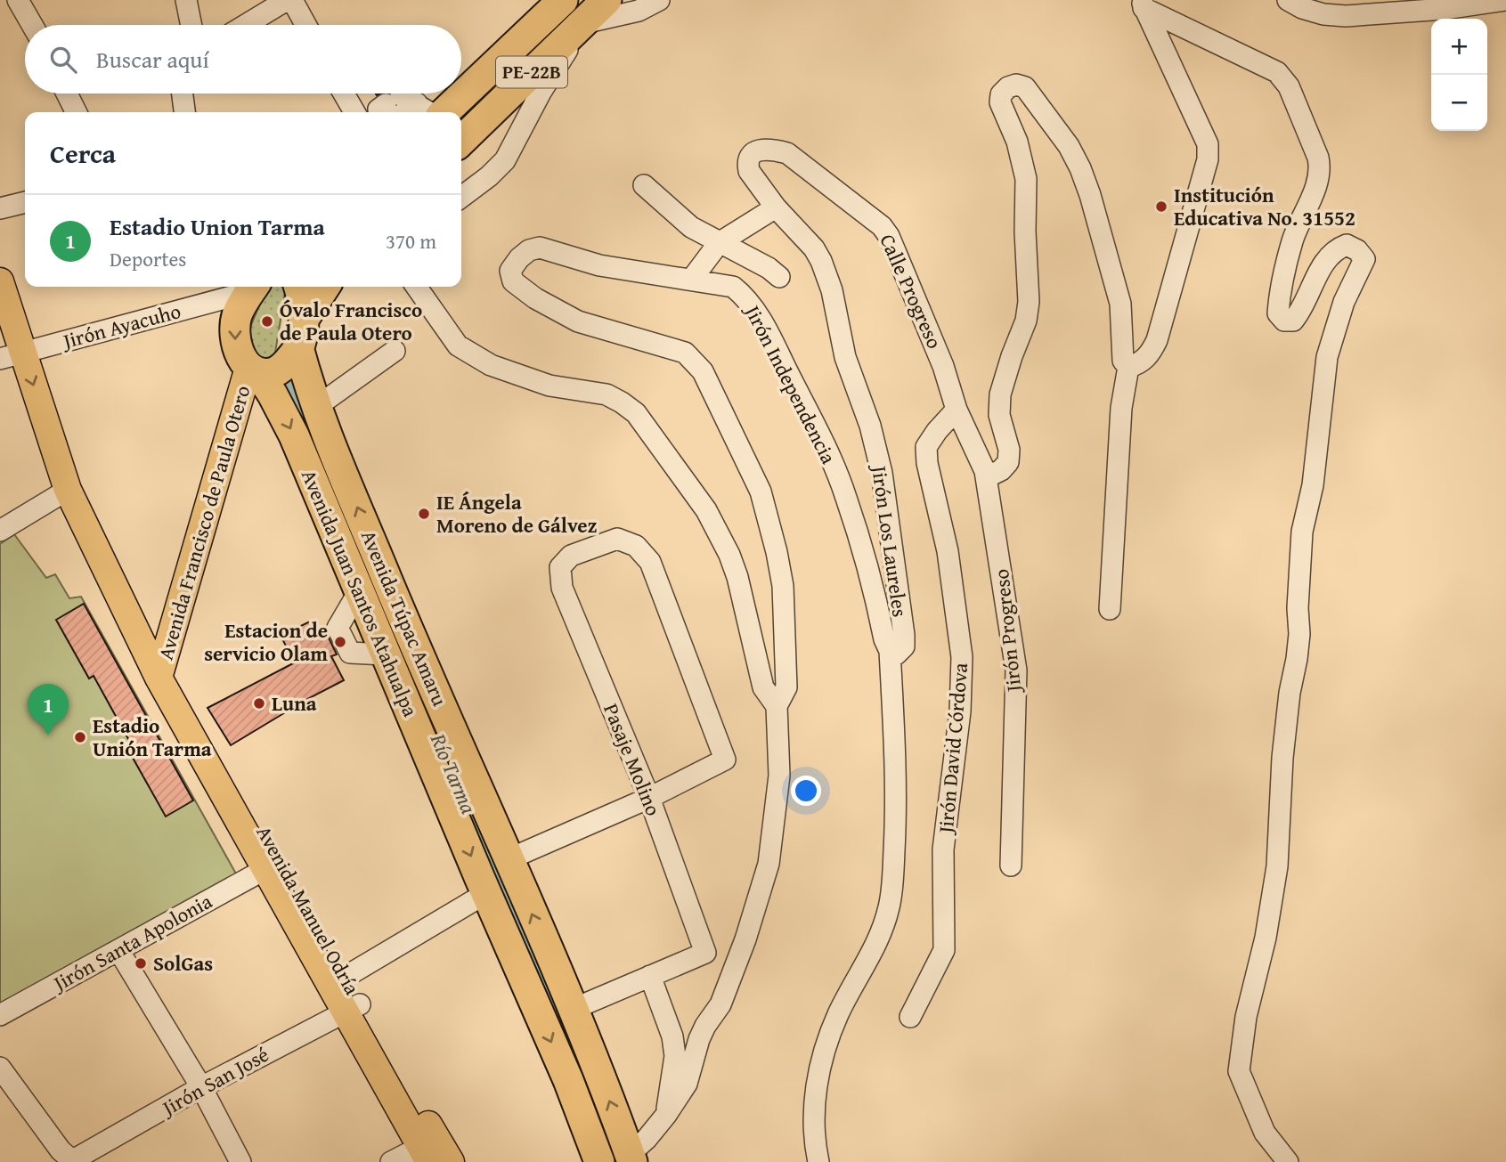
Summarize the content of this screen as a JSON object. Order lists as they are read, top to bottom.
{
  "streets": {
    "highway": ["PE-22B", "Avenida Juan Santos Atahualpa", "Avenida Túpac Amaru"],
    "main road": ["Avenida Francisco de Paula Otero", "Avenida Manuel Odría"],
    "street": [
      "Calle Progreso",
      "Jirón Ayacuho",
      "Jirón Independencia",
      "Jirón Los Laureles",
      "Jirón Progreso",
      "Jirón David Córdova",
      "Pasaje Molino",
      "Jirón Santa Apolonia",
      "Jirón San José"
    ]
  },
  "crossings": [
    ["Calle Progreso", "Jirón Los Laureles"],
    ["Calle Progreso", "Jirón Progreso"],
    ["Calle Progreso", "Jirón David Córdova"],
    ["Jirón Ayacuho", "Avenida Manuel Odría"],
    ["Jirón Independencia", "Jirón Los Laureles"],
    ["Avenida Francisco de Paula Otero", "Avenida Juan Santos Atahualpa"],
    ["Avenida Francisco de Paula Otero", "Avenida Manuel Odría"],
    ["Avenida Manuel Odría", "Jirón Santa Apolonia"],
    ["Avenida Manuel Odría", "Jirón San José"]
  ],
  "one_way": ["Avenida Juan Santos Atahualpa", "Avenida Túpac Amaru"],
  "water": ["Río Tarma"],
  "places": [
    "Institución Educativa No. 31552",
    "Óvalo Francisco de Paula Otero",
    "IE Ángela Moreno de Gálvez",
    "Estacion de servicio Olam",
    "Luna",
    "Estadio Unión Tarma",
    "SolGas"
  ],
  "page": {
    "map_buttons": ["+", "−"],
    "search": "Buscar aquí",
    "heading": "Cerca",
    "list": [
      {
        "mark": "1",
        "name": "Estadio Union Tarma",
        "note": "Deportes",
        "value": "370 m"
      }
    ],
    "pins": "1"
  }
}
